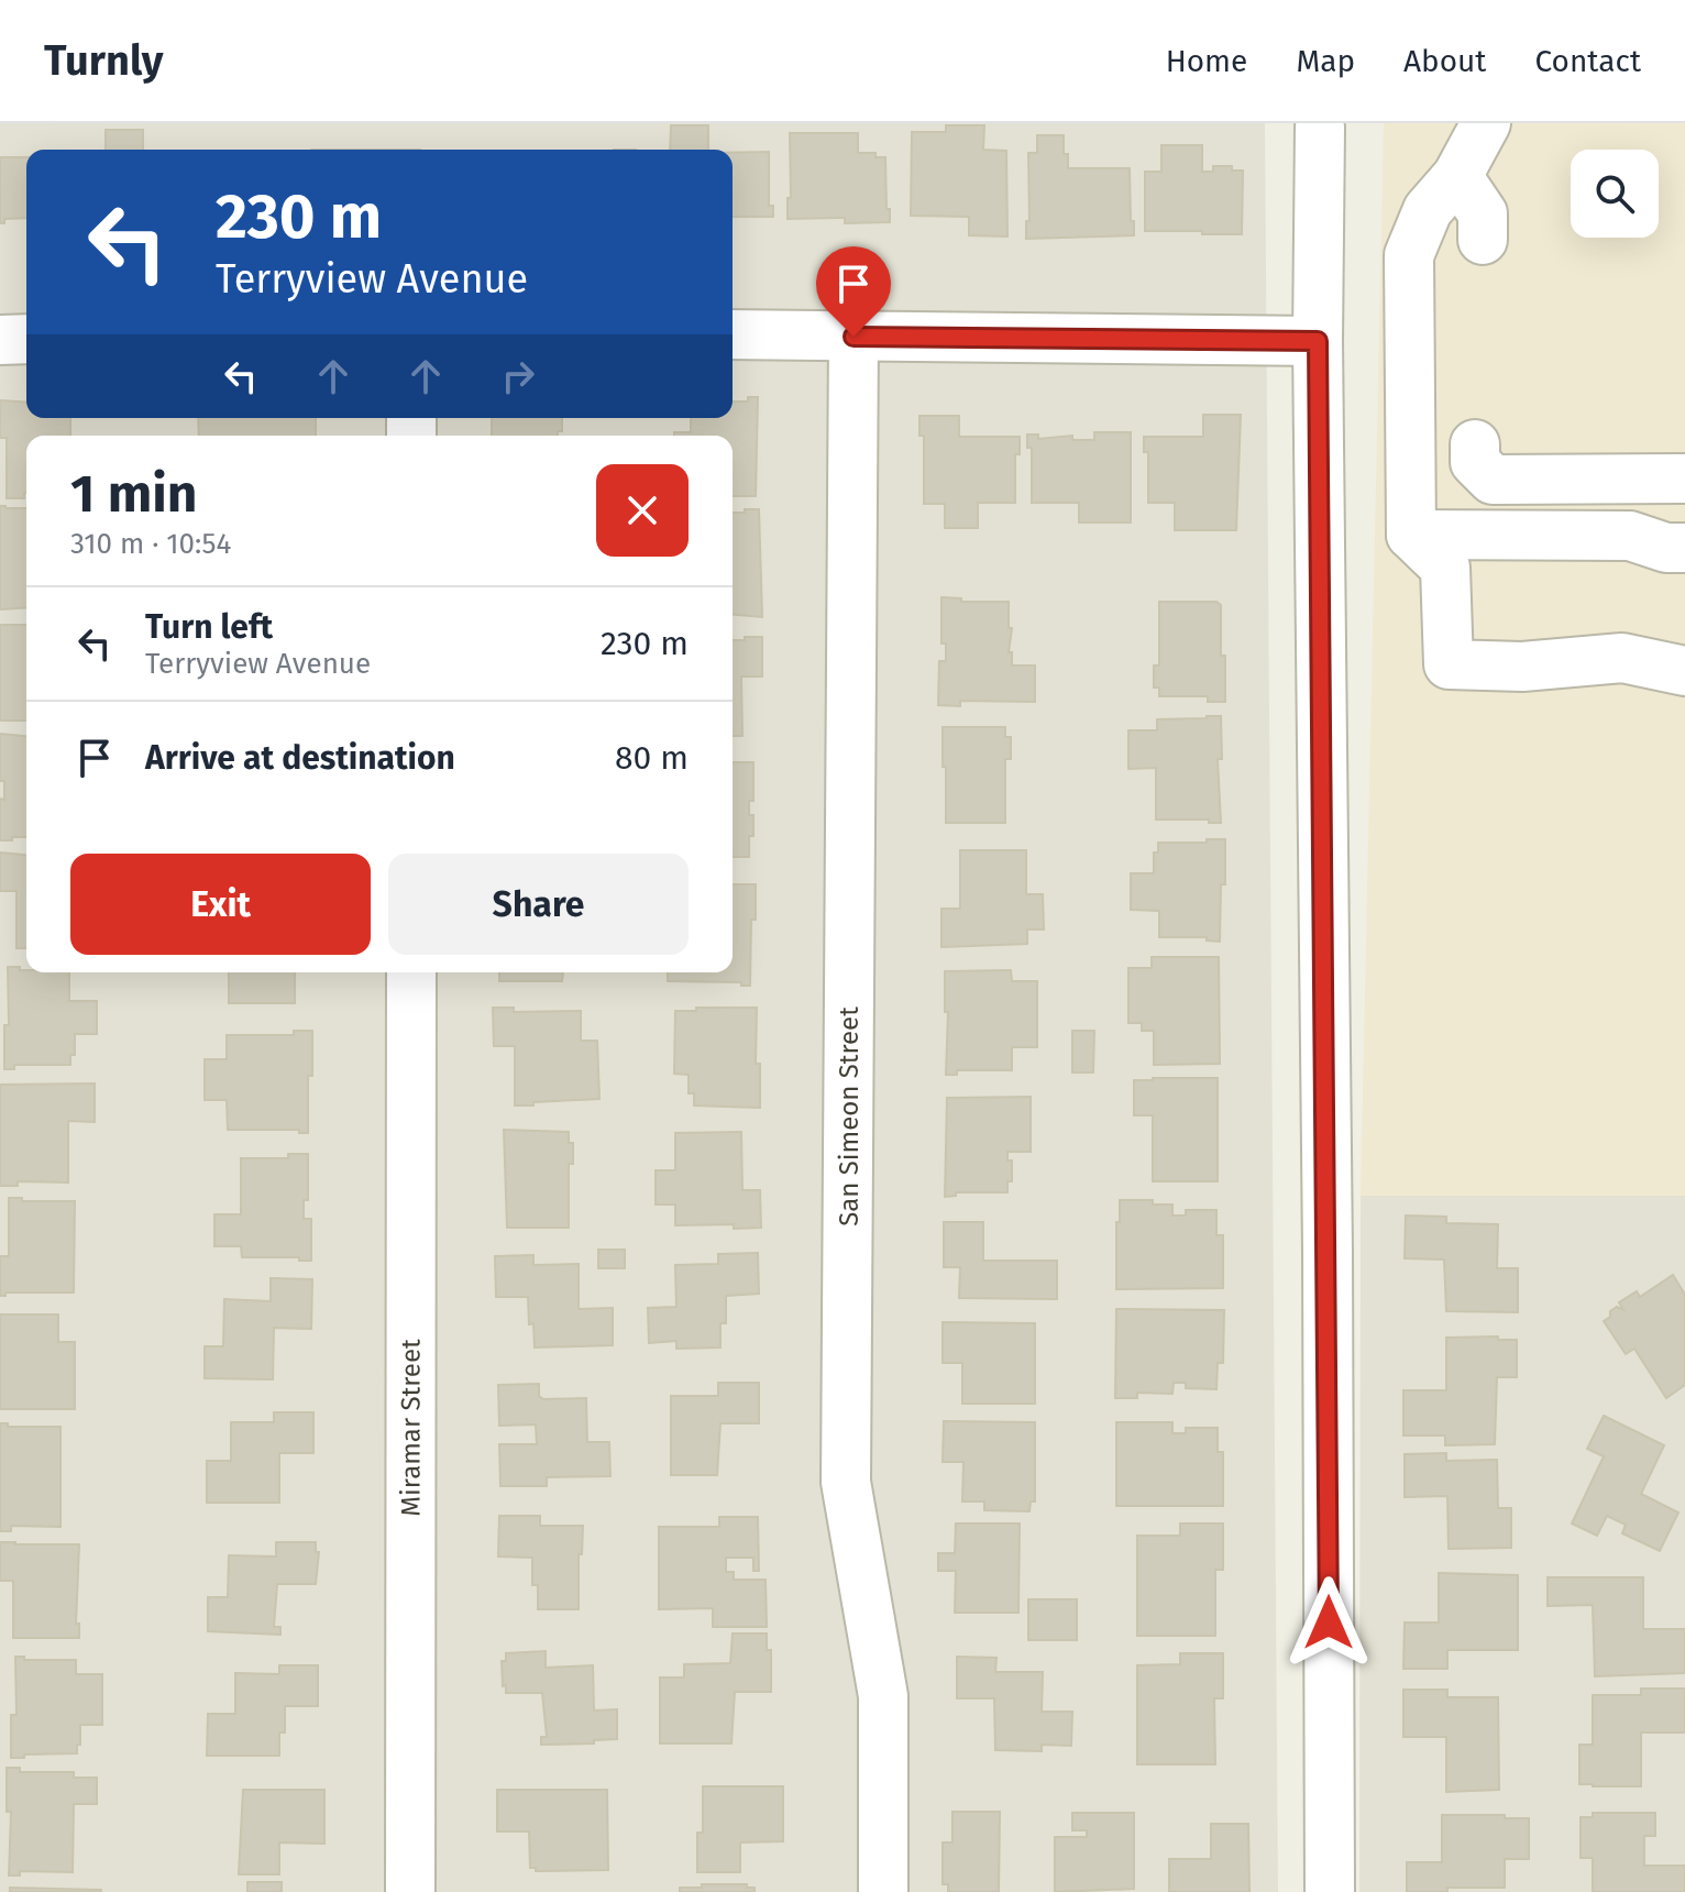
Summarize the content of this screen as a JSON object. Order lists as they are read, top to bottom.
{
  "streets": {
    "street": ["San Simeon Street", "Miramar Street"]
  },
  "page": {
    "header": "Turnly",
    "nav": [
      "Home",
      "Map",
      "About",
      "Contact"
    ],
    "turn": ["230 m", "Terryview Avenue"],
    "heading": ["1 min", "310 m · 10:54"],
    "list": [
      {
        "name": "Turn left",
        "note": "Terryview Avenue",
        "value": "230 m"
      },
      {
        "name": "Arrive at destination",
        "value": "80 m"
      }
    ],
    "buttons": ["Exit", "Share"]
  }
}
